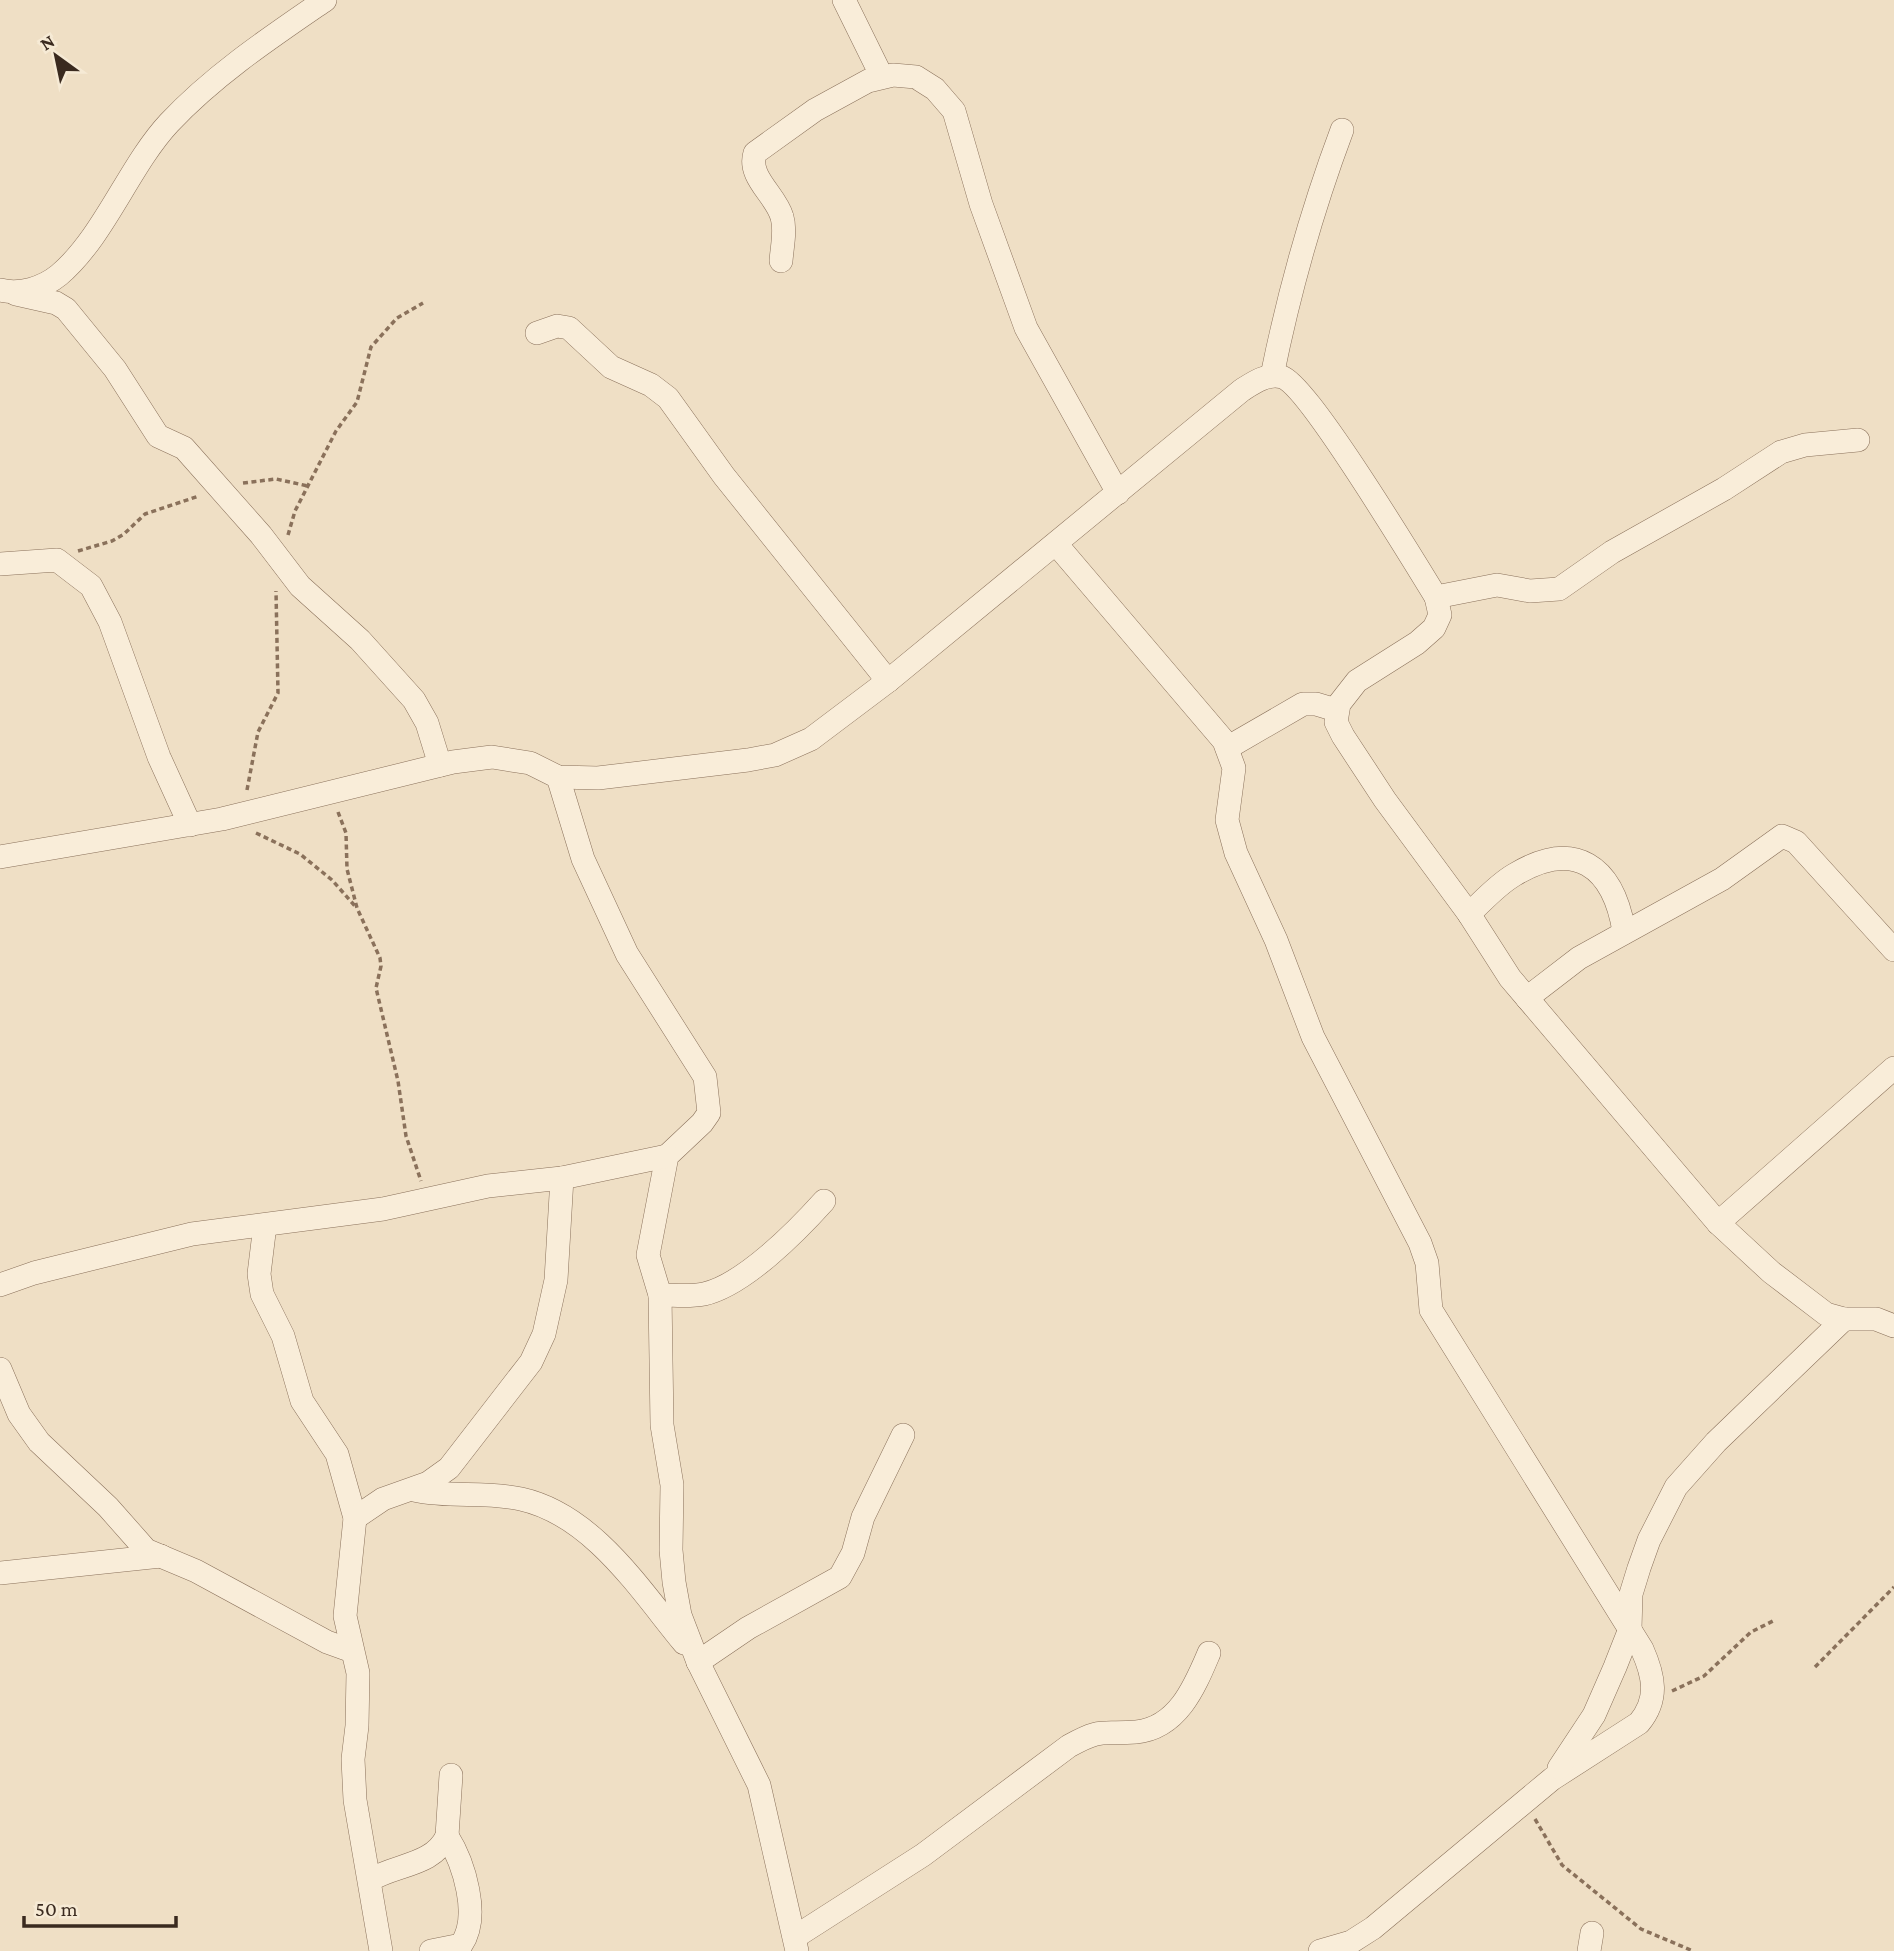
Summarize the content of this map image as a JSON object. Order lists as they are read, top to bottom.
{
  "scale_bar": "50 m",
  "north": "top left"
}
